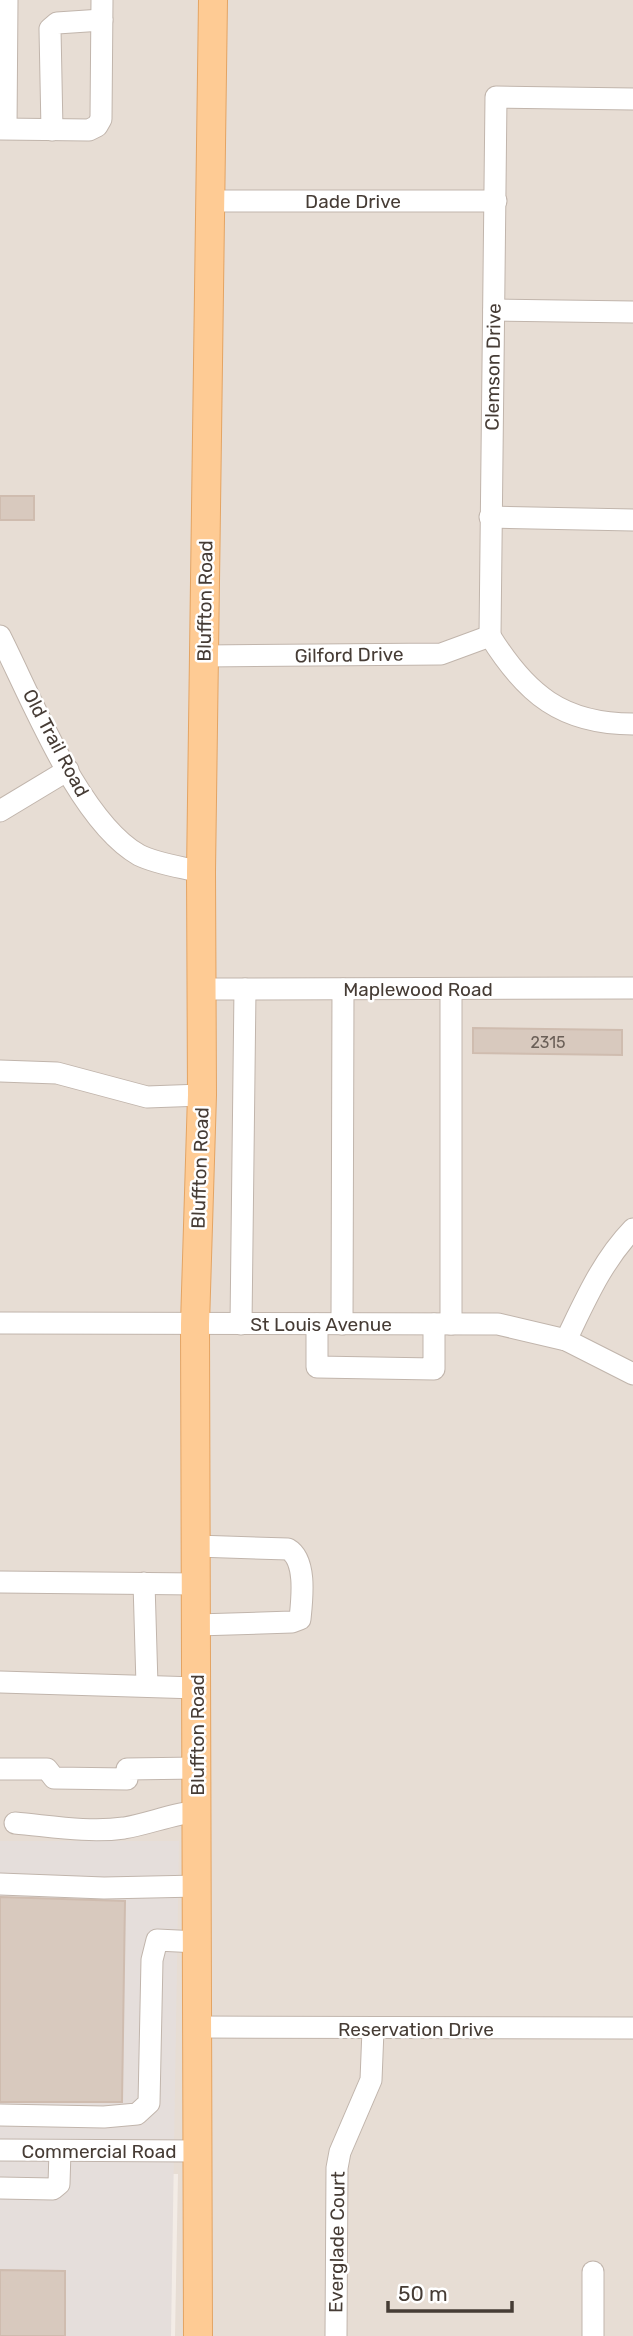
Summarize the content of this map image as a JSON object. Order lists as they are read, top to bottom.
{
  "streets": {
    "main road": ["Bluffton Road"],
    "street": [
      "Dade Drive",
      "Clemson Drive",
      "Gilford Drive",
      "Old Trail Road",
      "Maplewood Road",
      "St Louis Avenue",
      "Reservation Drive",
      "Commercial Road",
      "Everglade Court"
    ]
  },
  "crossings": [
    ["Dade Drive", "Clemson Drive"],
    ["Dade Drive", "Bluffton Road"],
    ["Clemson Drive", "Gilford Drive"],
    ["Bluffton Road", "Gilford Drive"],
    ["Bluffton Road", "Old Trail Road"],
    ["Bluffton Road", "Maplewood Road"],
    ["Bluffton Road", "St Louis Avenue"],
    ["Bluffton Road", "Reservation Drive"],
    ["Bluffton Road", "Commercial Road"],
    ["Reservation Drive", "Everglade Court"]
  ],
  "house_numbers": ["2315"],
  "scale_bar": "50 m"
}
